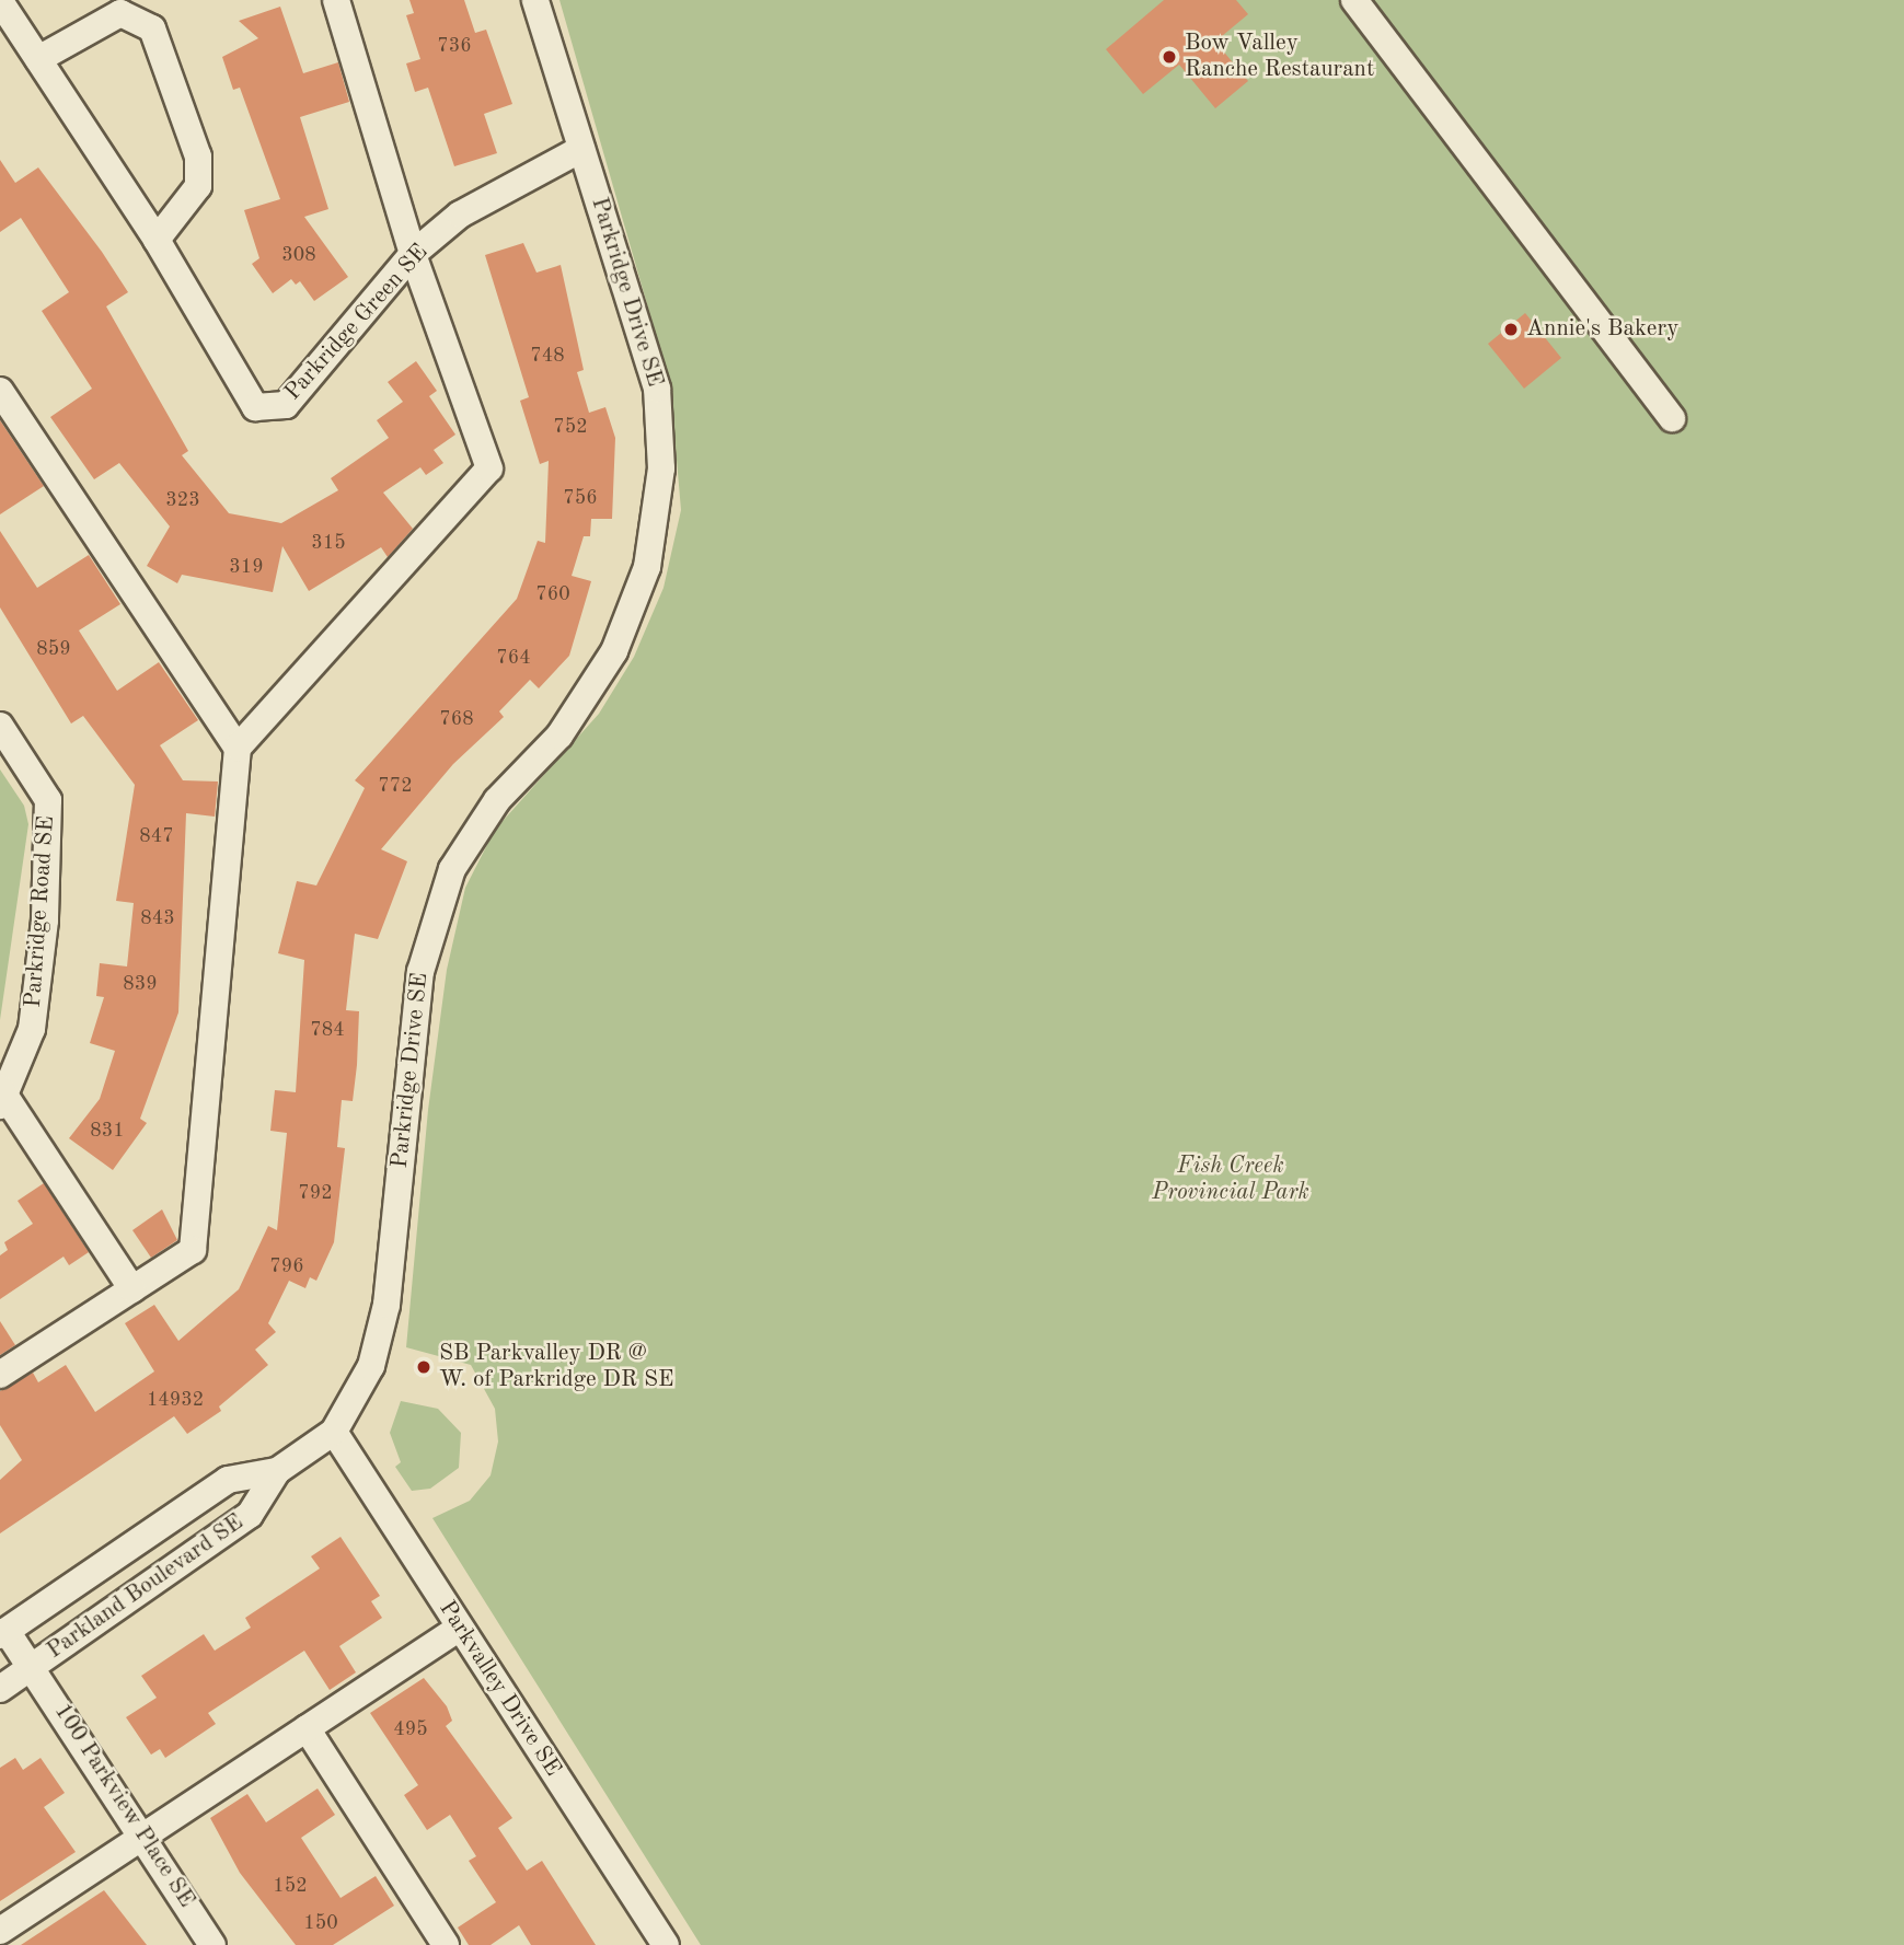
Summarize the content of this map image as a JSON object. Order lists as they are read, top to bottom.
{
  "streets": {
    "street": [
      "Parkridge Drive SE",
      "Parkridge Green SE",
      "Parkridge Road SE",
      "Parkland Boulevard SE",
      "Parkvalley Drive SE",
      "100 Parkview Place SE"
    ]
  },
  "crossings": [
    ["Parkridge Drive SE", "Parkridge Green SE"],
    ["Parkridge Drive SE", "Parkland Boulevard SE"],
    ["Parkridge Drive SE", "Parkvalley Drive SE"],
    ["Parkland Boulevard SE", "Parkvalley Drive SE"],
    ["Parkland Boulevard SE", "100 Parkview Place SE"]
  ],
  "parks": ["Fish Creek Provincial Park"],
  "places": ["Bow Valley Ranche Restaurant", "Annie's Bakery", "SB Parkvalley DR @ W. of Parkridge DR SE"],
  "house_numbers": [
    "736",
    "308",
    "748",
    "752",
    "756",
    "323",
    "315",
    "319",
    "760",
    "859",
    "764",
    "768",
    "772",
    "847",
    "843",
    "839",
    "784",
    "831",
    "792",
    "796",
    "14932",
    "495",
    "152",
    "150"
  ]
}
